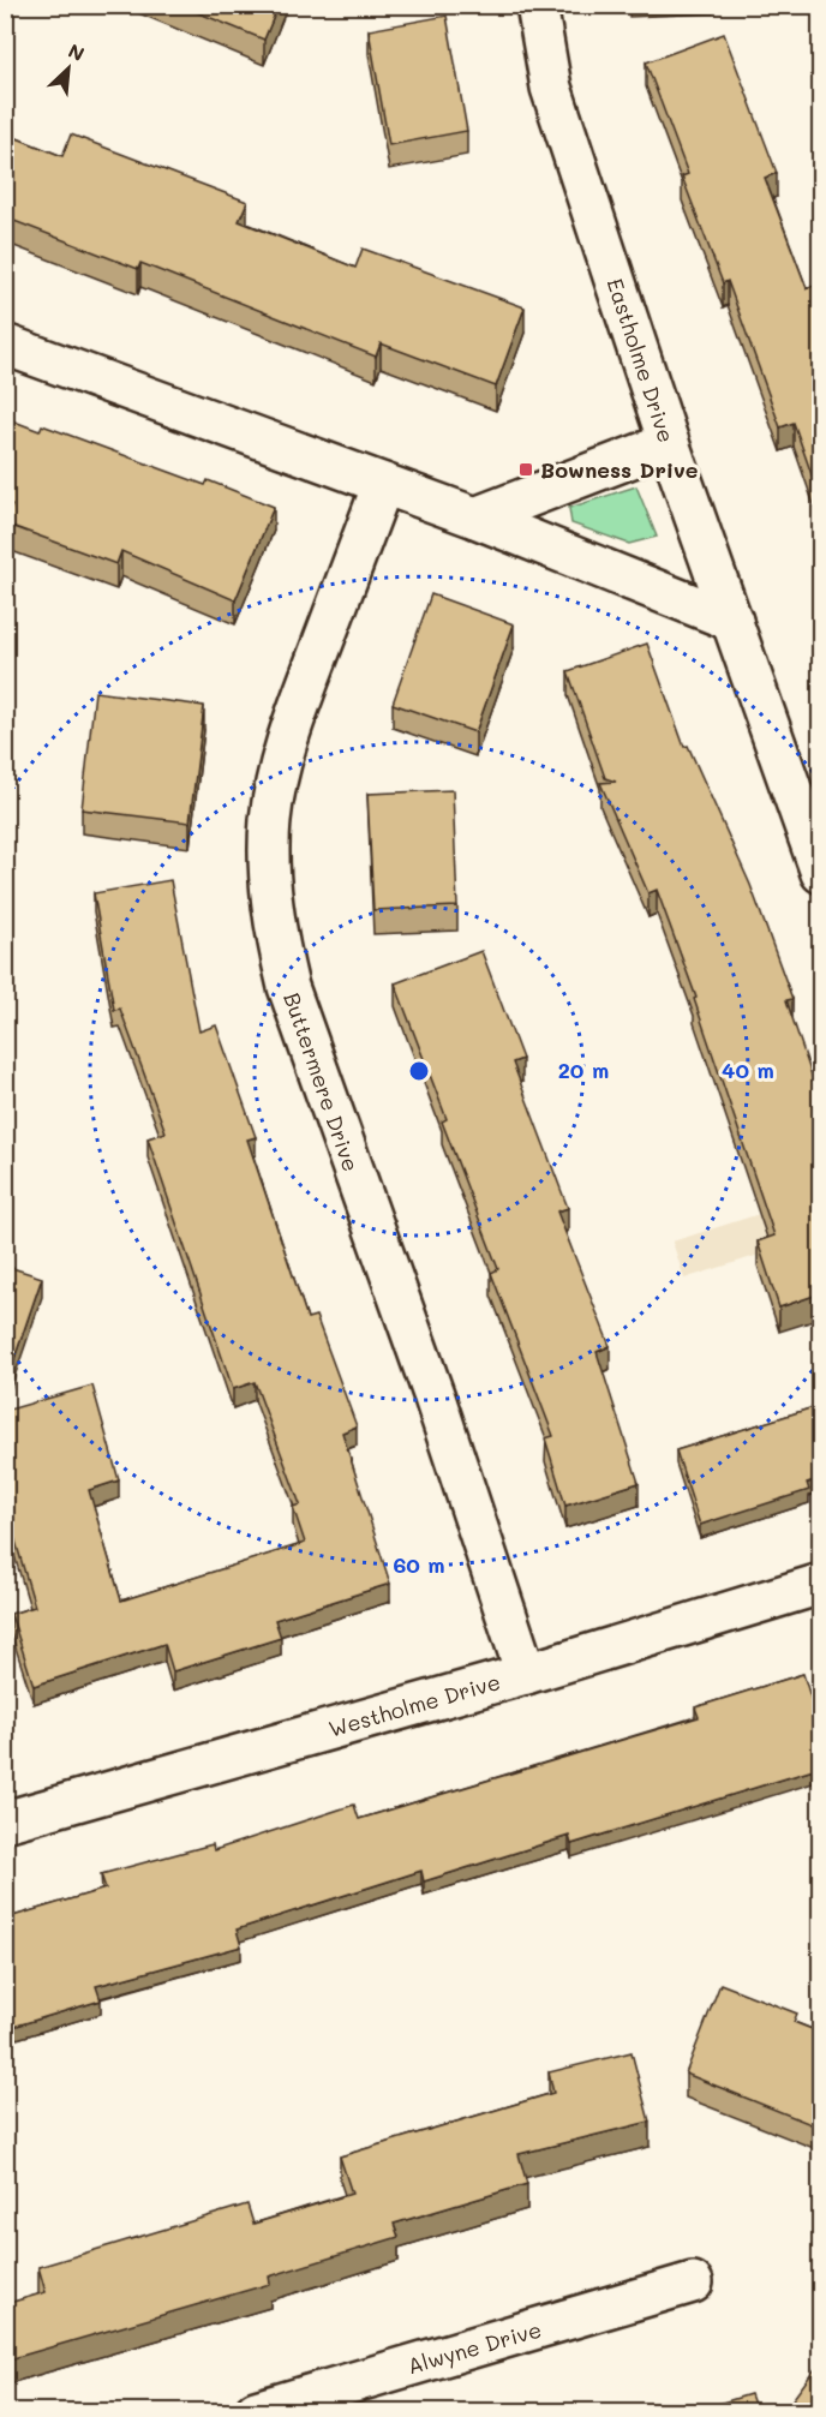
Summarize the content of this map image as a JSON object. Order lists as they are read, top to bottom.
{
  "streets": {
    "street": [
      "Eastholme Drive",
      "Buttermere Drive",
      "Westholme Drive",
      "Alwyne Drive"
    ]
  },
  "crossings": [
    ["Buttermere Drive", "Westholme Drive"]
  ],
  "places": {
    "transit": ["Bowness Drive"]
  },
  "north": "top right",
  "rings": ["20 m", "40 m", "60 m"]
}
